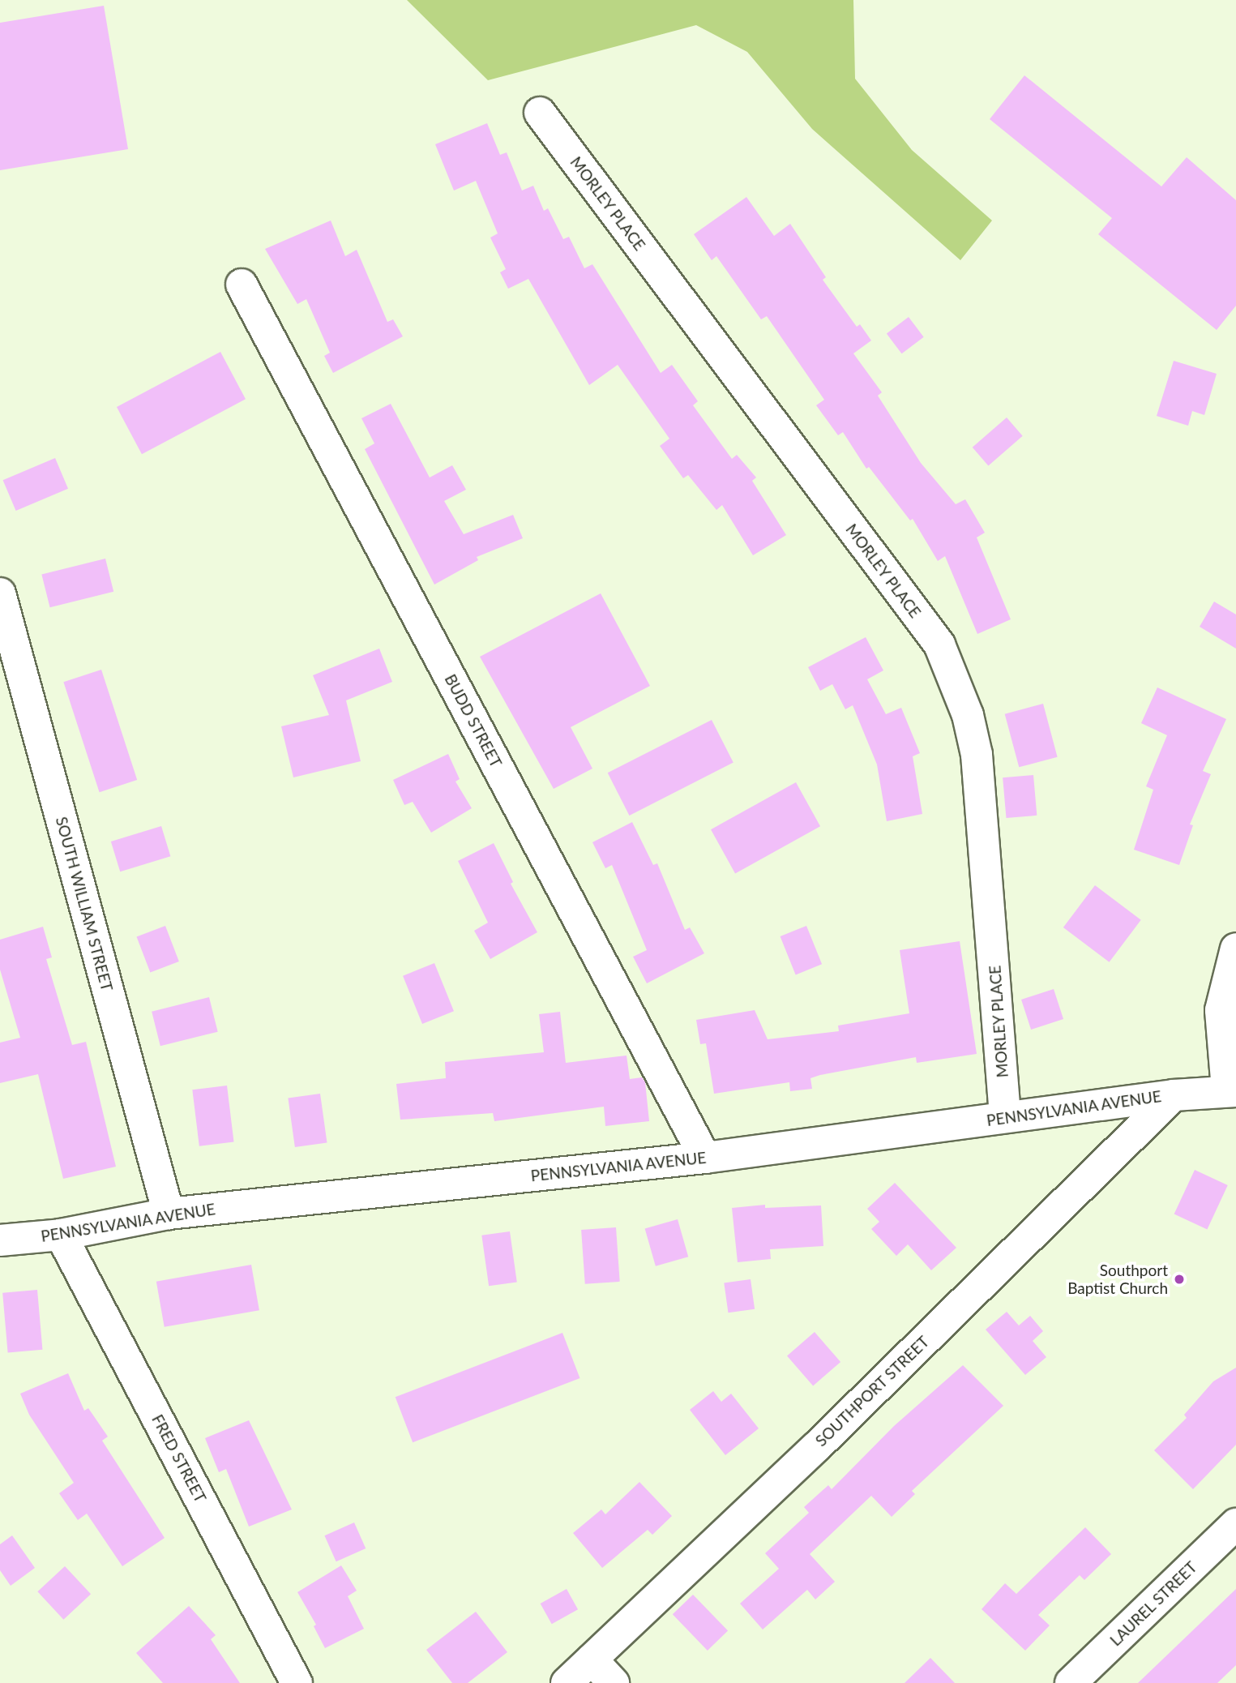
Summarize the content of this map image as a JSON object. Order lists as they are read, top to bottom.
{
  "streets": {
    "street": [
      "MORLEY PLACE",
      "BUDD STREET",
      "SOUTH WILLIAM STREET",
      "PENNSYLVANIA AVENUE",
      "SOUTHPORT STREET",
      "FRED STREET",
      "LAUREL STREET"
    ]
  },
  "crossings": [
    ["MORLEY PLACE", "PENNSYLVANIA AVENUE"],
    ["BUDD STREET", "PENNSYLVANIA AVENUE"],
    ["SOUTH WILLIAM STREET", "PENNSYLVANIA AVENUE"],
    ["PENNSYLVANIA AVENUE", "SOUTHPORT STREET"],
    ["PENNSYLVANIA AVENUE", "FRED STREET"]
  ],
  "places": ["Southport Baptist Church"]
}
